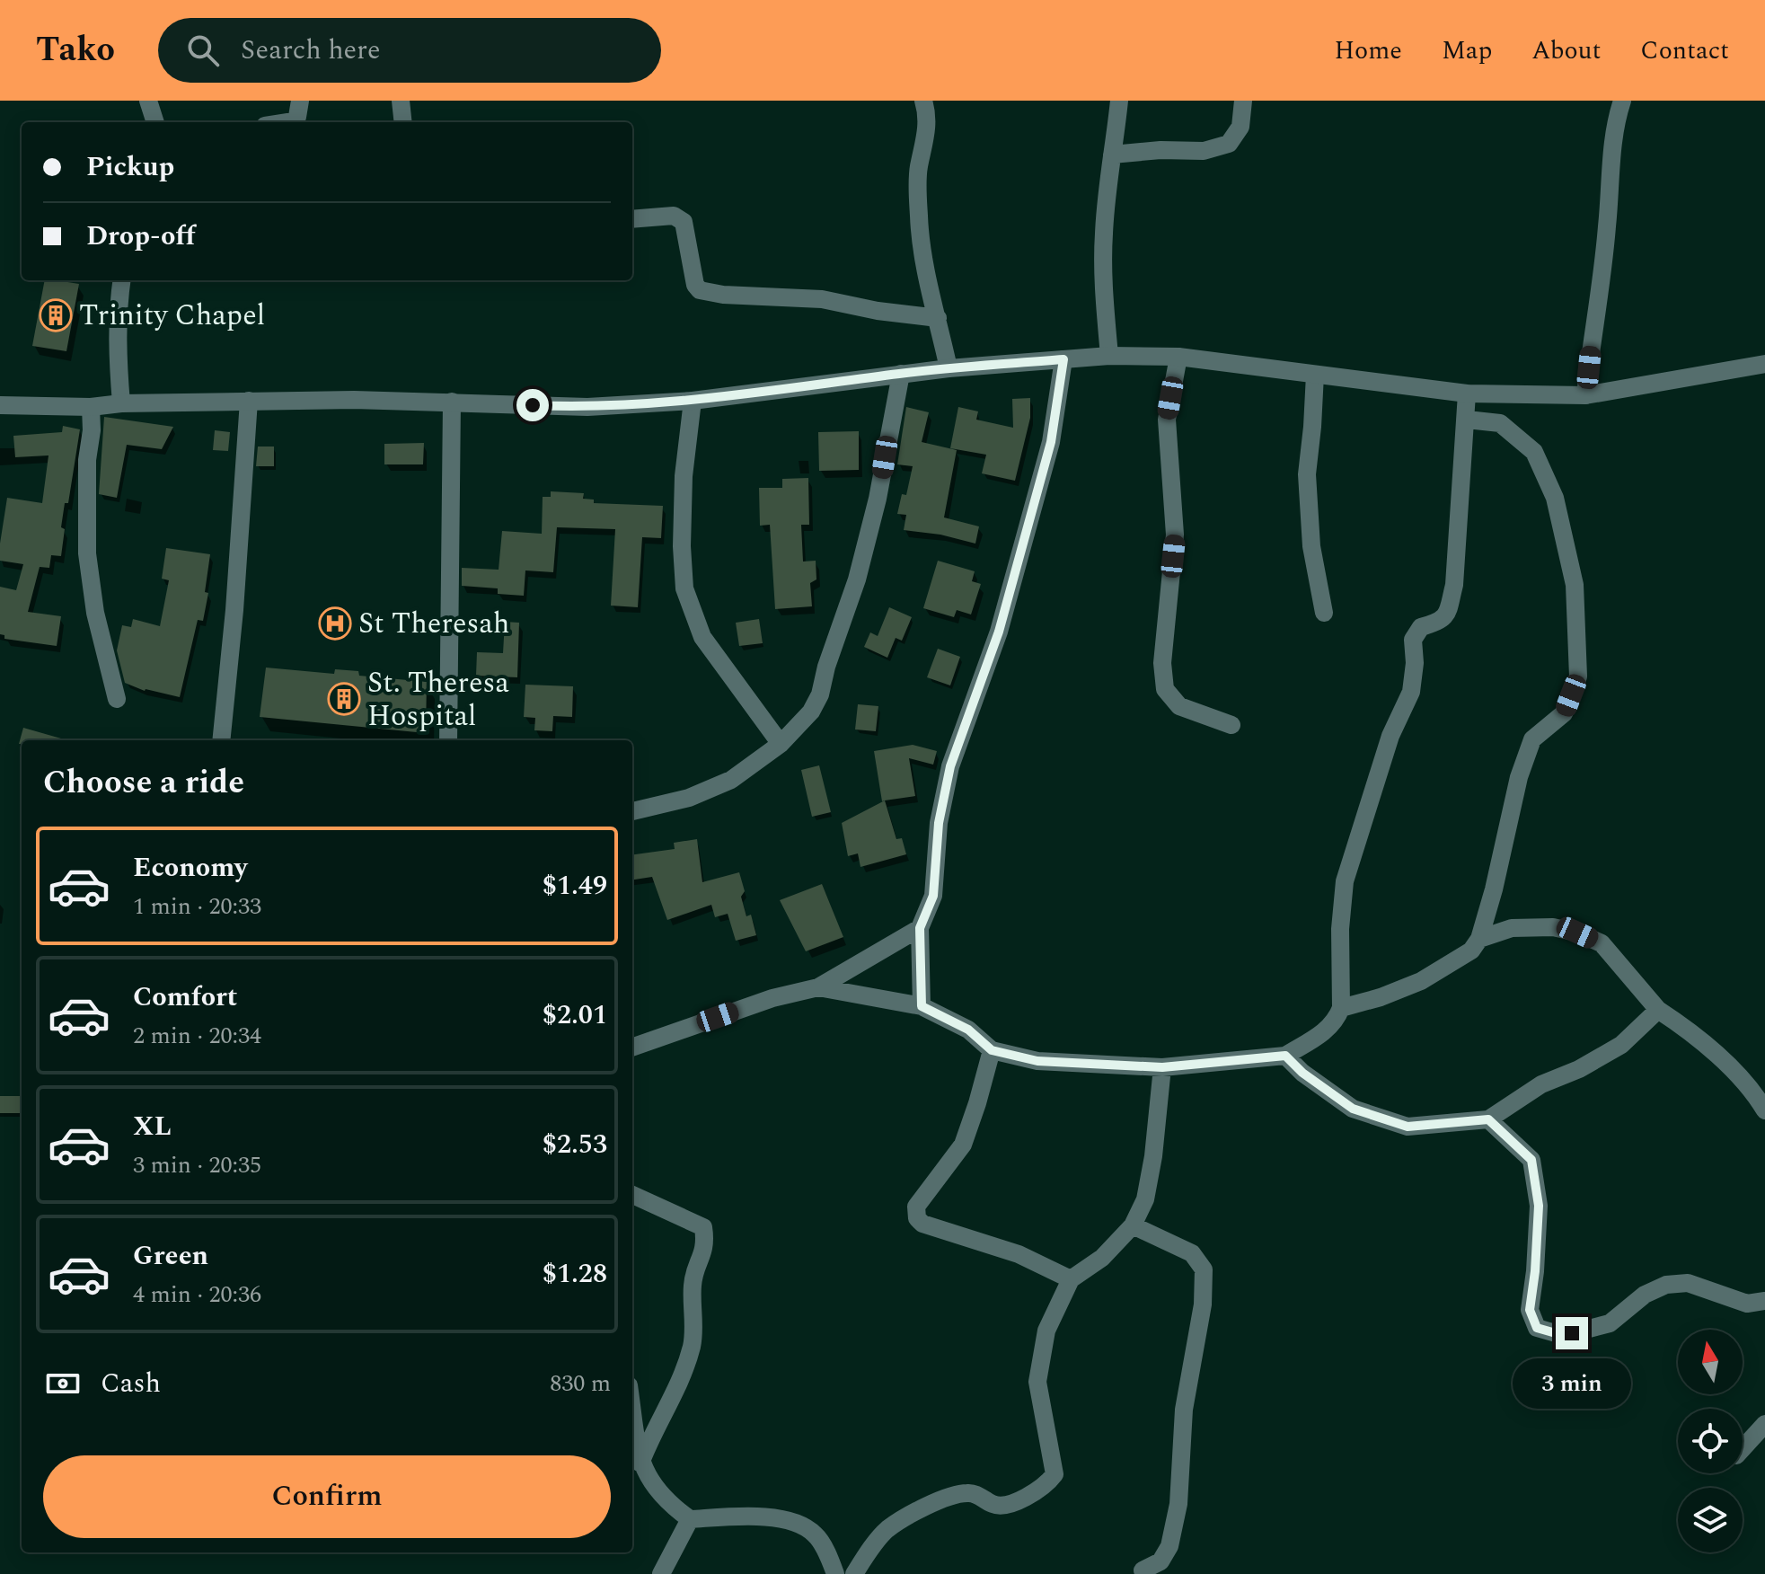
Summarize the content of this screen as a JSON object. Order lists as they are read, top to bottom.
{
  "places": {
    "building": ["Trinity Chapel", "St. Theresa Hospital"],
    "hospital": ["St Theresah"]
  },
  "north": "top",
  "page": {
    "header": "Tako",
    "search": "Search here",
    "nav": [
      "Home",
      "Map",
      "About",
      "Contact"
    ],
    "banner": ["Pickup", "Drop-off"],
    "heading": "Choose a ride",
    "list": [
      {
        "name": "Economy",
        "note": "1 min · 20:33",
        "value": "$1.49"
      },
      {
        "name": "Comfort",
        "note": "2 min · 20:34",
        "value": "$2.01"
      },
      {
        "name": "XL",
        "note": "3 min · 20:35",
        "value": "$2.53"
      },
      {
        "name": "Green",
        "note": "4 min · 20:36",
        "value": "$1.28"
      }
    ],
    "pay": ["Cash", "830 m"],
    "bubble": "3 min",
    "buttons": "Confirm"
  }
}
